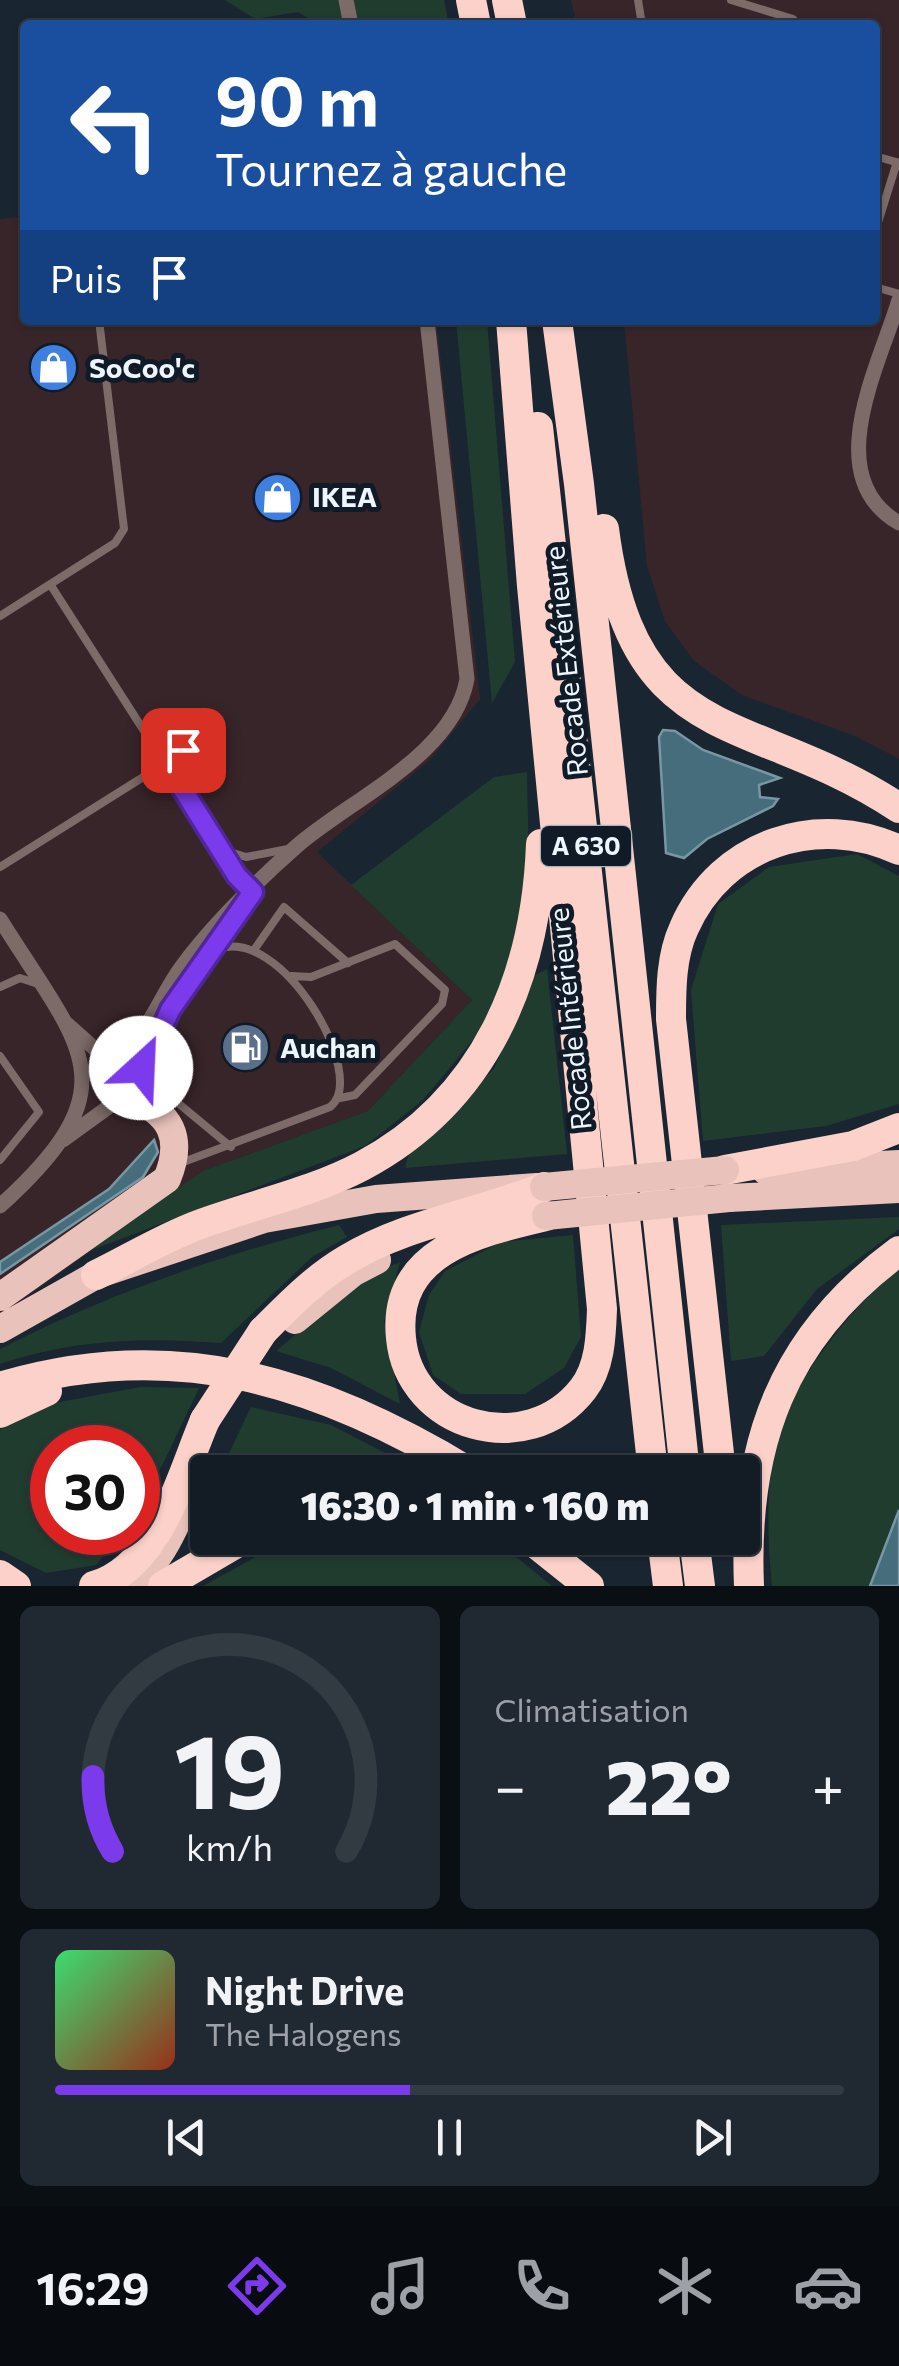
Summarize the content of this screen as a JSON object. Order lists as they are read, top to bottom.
{
  "streets": {
    "highway": ["Rocade Extérieure", "A 630", "Rocade Intérieure"]
  },
  "places": {
    "shop": ["SoCoo'c", "IKEA"],
    "fuel station": ["Auchan"]
  },
  "page": {
    "turn": ["90 m", "Tournez à gauche"],
    "then": "Puis",
    "limit": "30",
    "trip": "16:30 · 1 min · 160 m",
    "tile": "Climatisation",
    "heat": ["−", "22°", "+"],
    "song": ["Night Drive", "The Halogens"],
    "tabs": "16:29",
    "gauge": ["19", "km/h"]
  }
}
